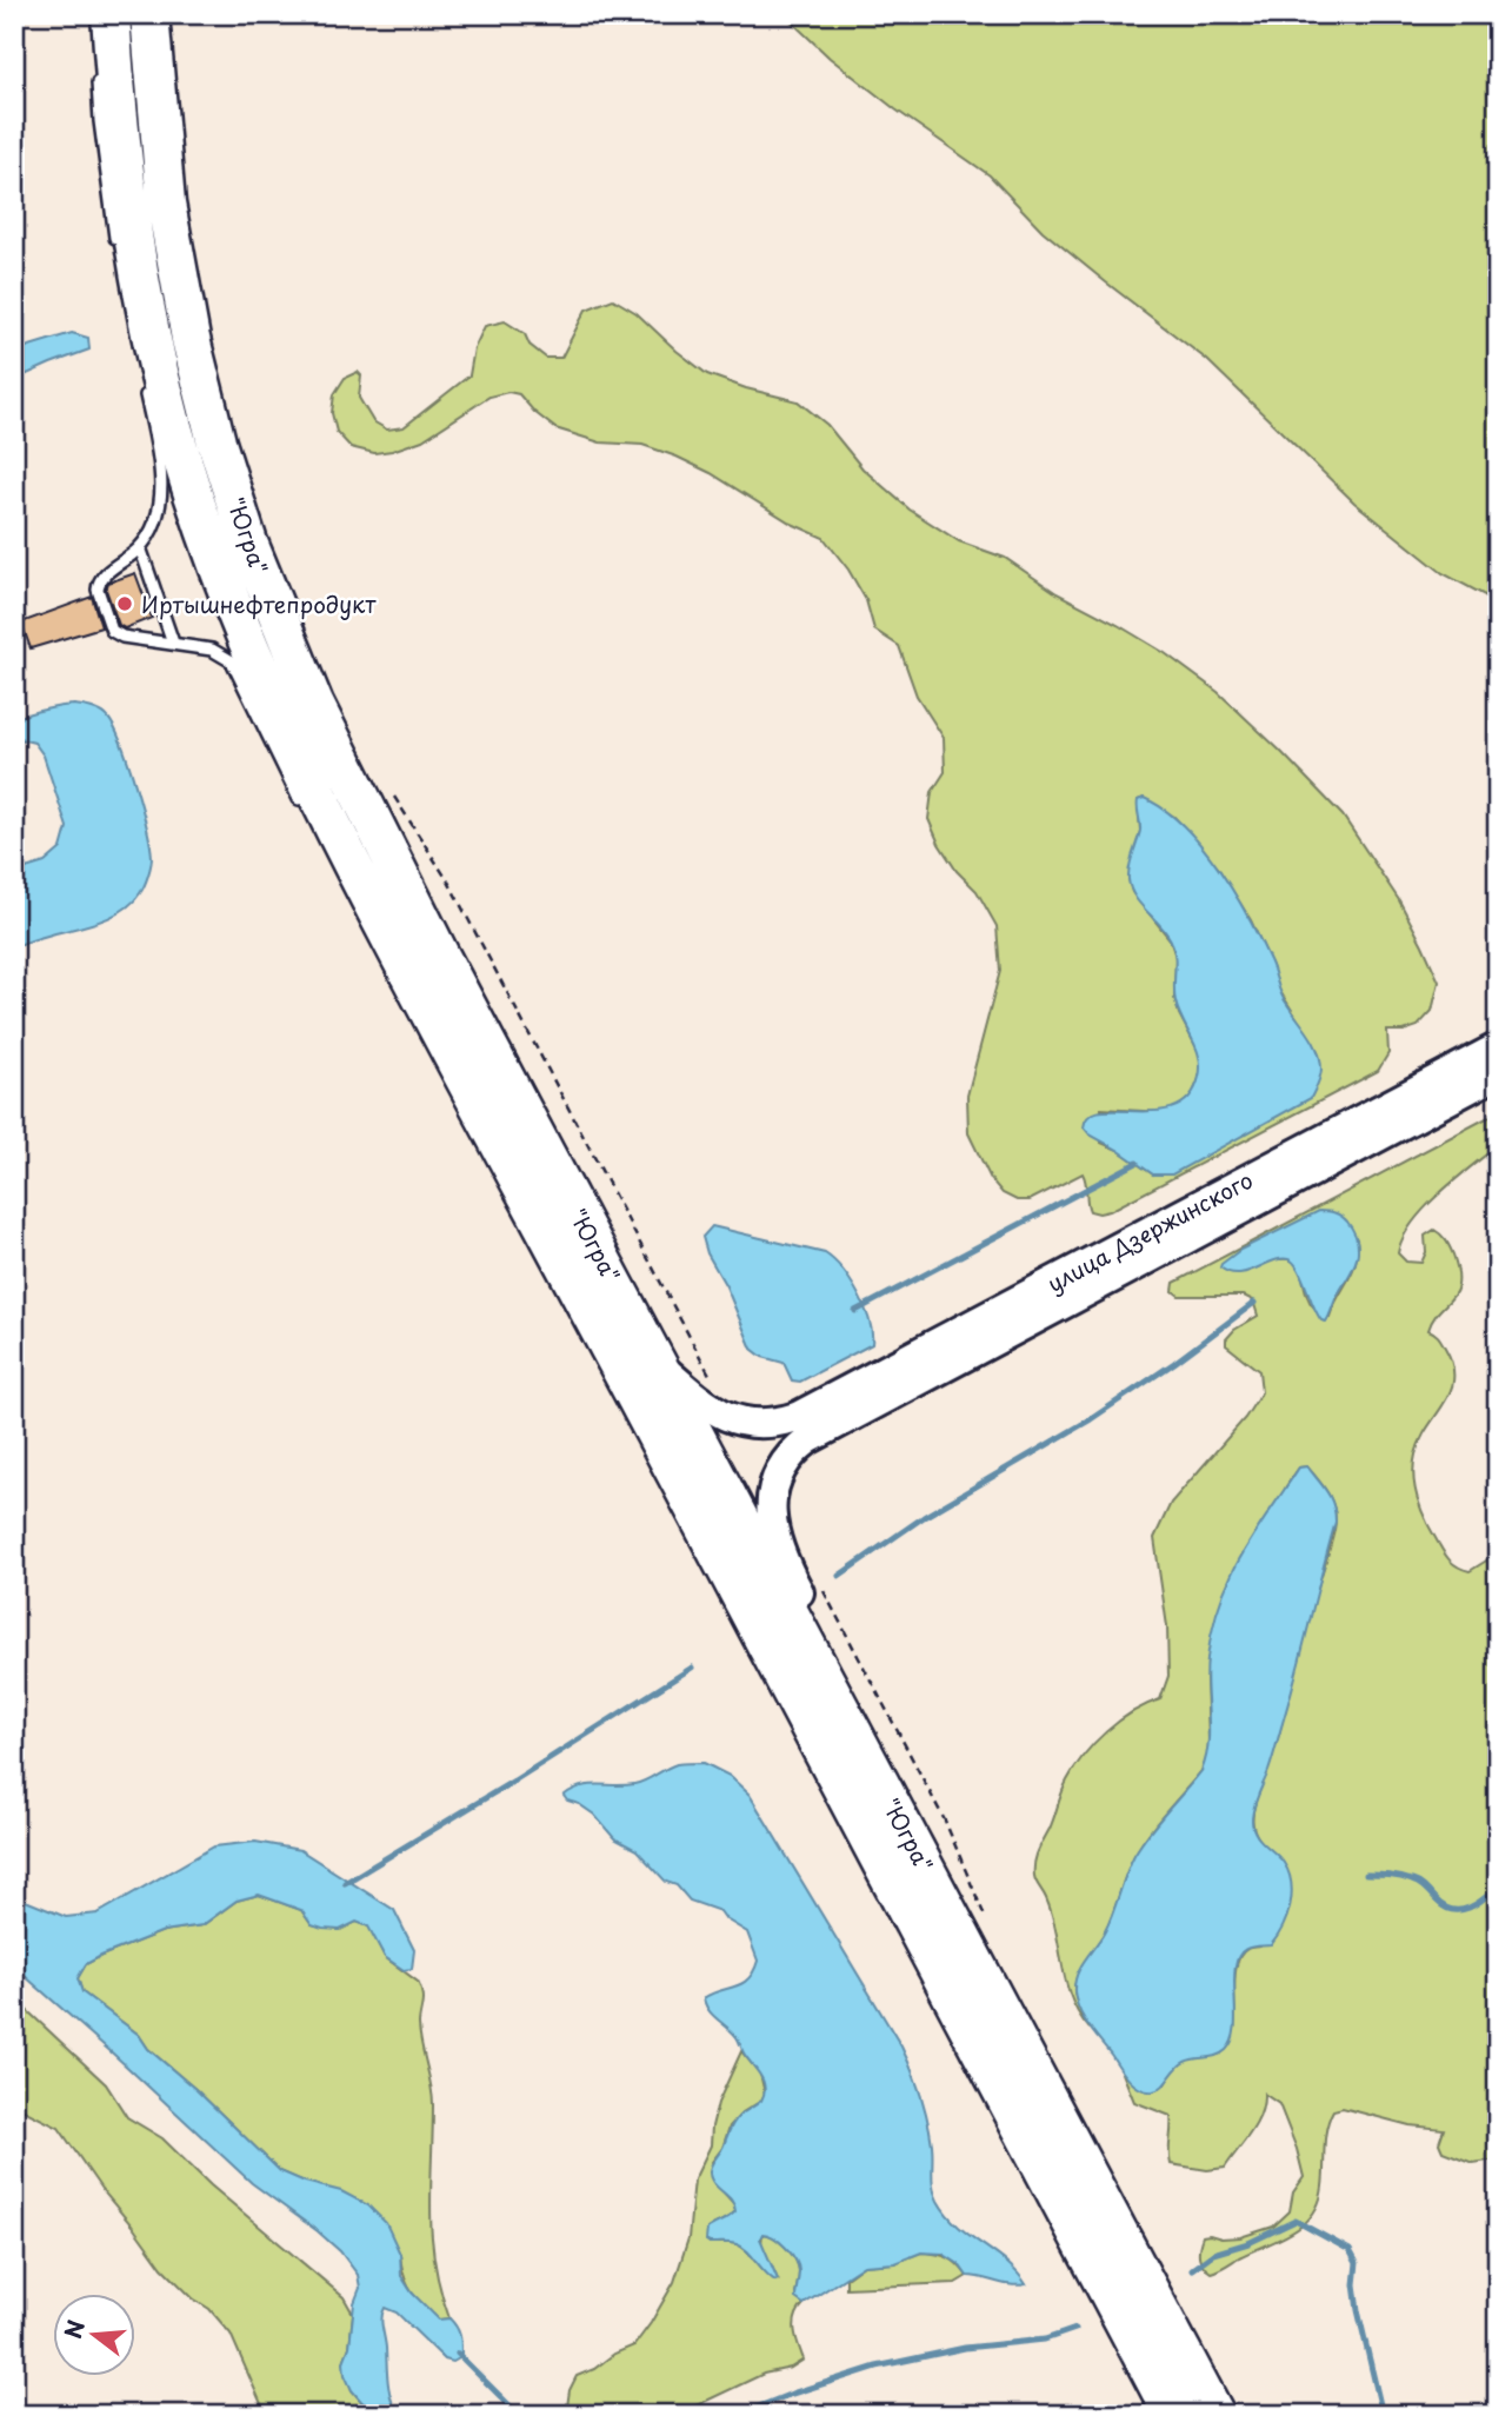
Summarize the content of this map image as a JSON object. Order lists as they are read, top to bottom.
{
  "streets": {
    "highway": ["\"Югра\""],
    "street": ["улица Дзержинского"]
  },
  "places": ["Иртышнефтепродукт"],
  "north": "left"
}
